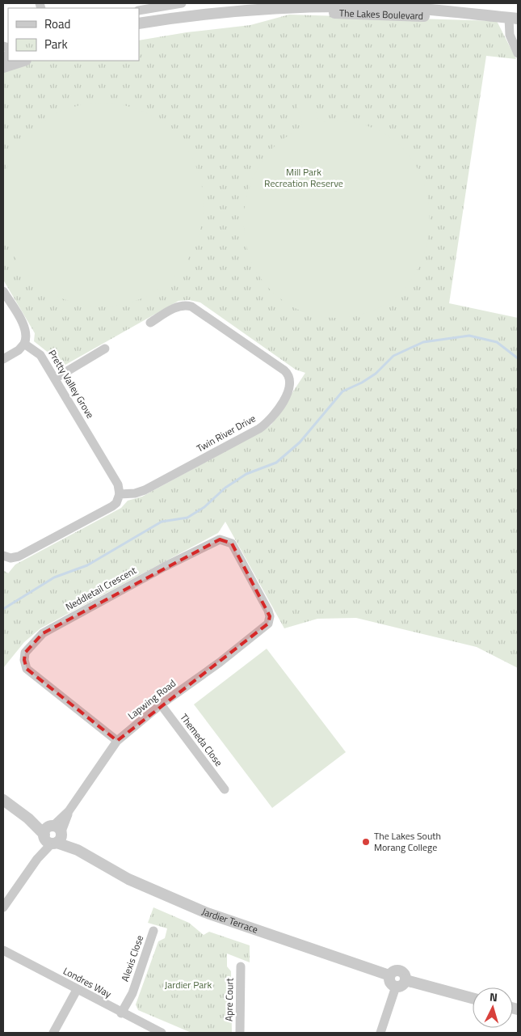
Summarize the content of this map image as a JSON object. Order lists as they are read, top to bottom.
{
  "streets": {
    "street": [
      "The Lakes Boulevard",
      "Pretty Valley Grove",
      "Twin River Drive",
      "Neddletail Crescent",
      "Lapwing Road",
      "Themeda Close",
      "Jardier Terrace",
      "Alexis Close",
      "Londres Way",
      "Apre Court"
    ]
  },
  "crossings": [
    ["Pretty Valley Grove", "Twin River Drive"],
    ["Neddletail Crescent", "Lapwing Road"],
    ["Lapwing Road", "Themeda Close"],
    ["Lapwing Road", "Jardier Terrace"],
    ["Alexis Close", "Londres Way"]
  ],
  "parks": ["Mill Park Recreation Reserve", "Jardier Park"],
  "places": ["The Lakes South Morang College"],
  "legend": ["Road", "Park"],
  "north": "top"
}
